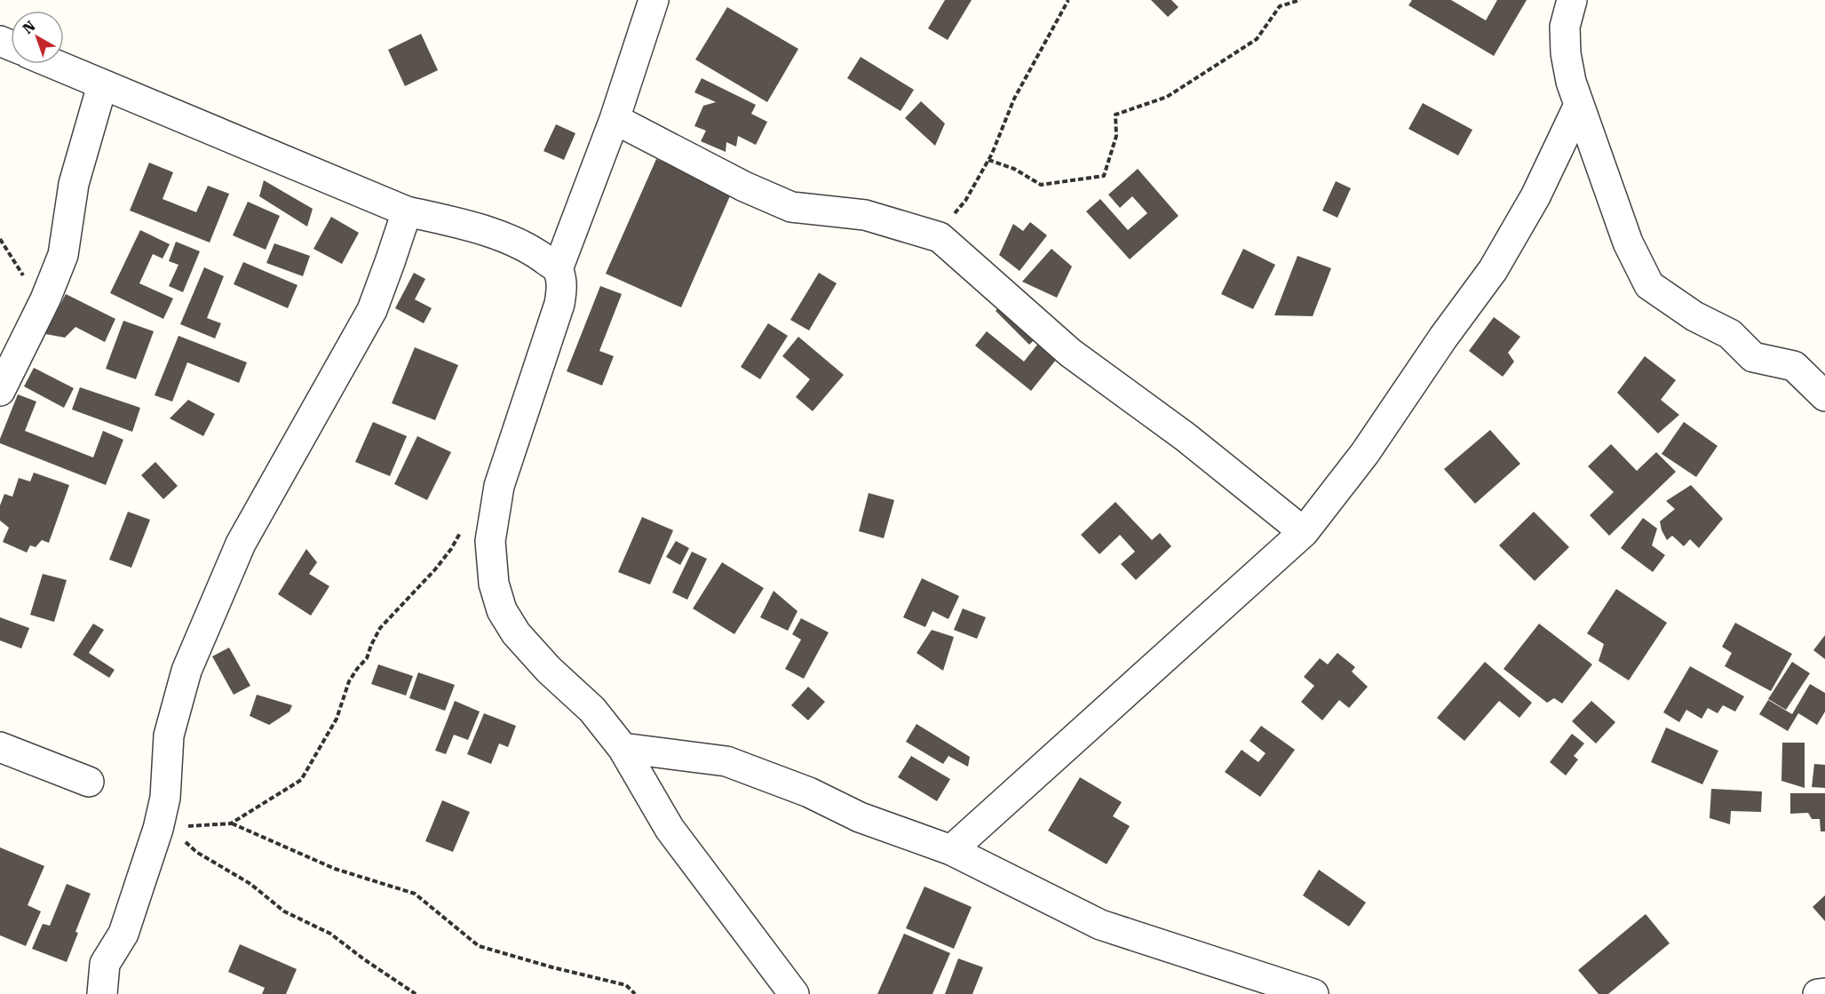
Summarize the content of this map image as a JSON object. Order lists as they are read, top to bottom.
{
  "north": "top left"
}
